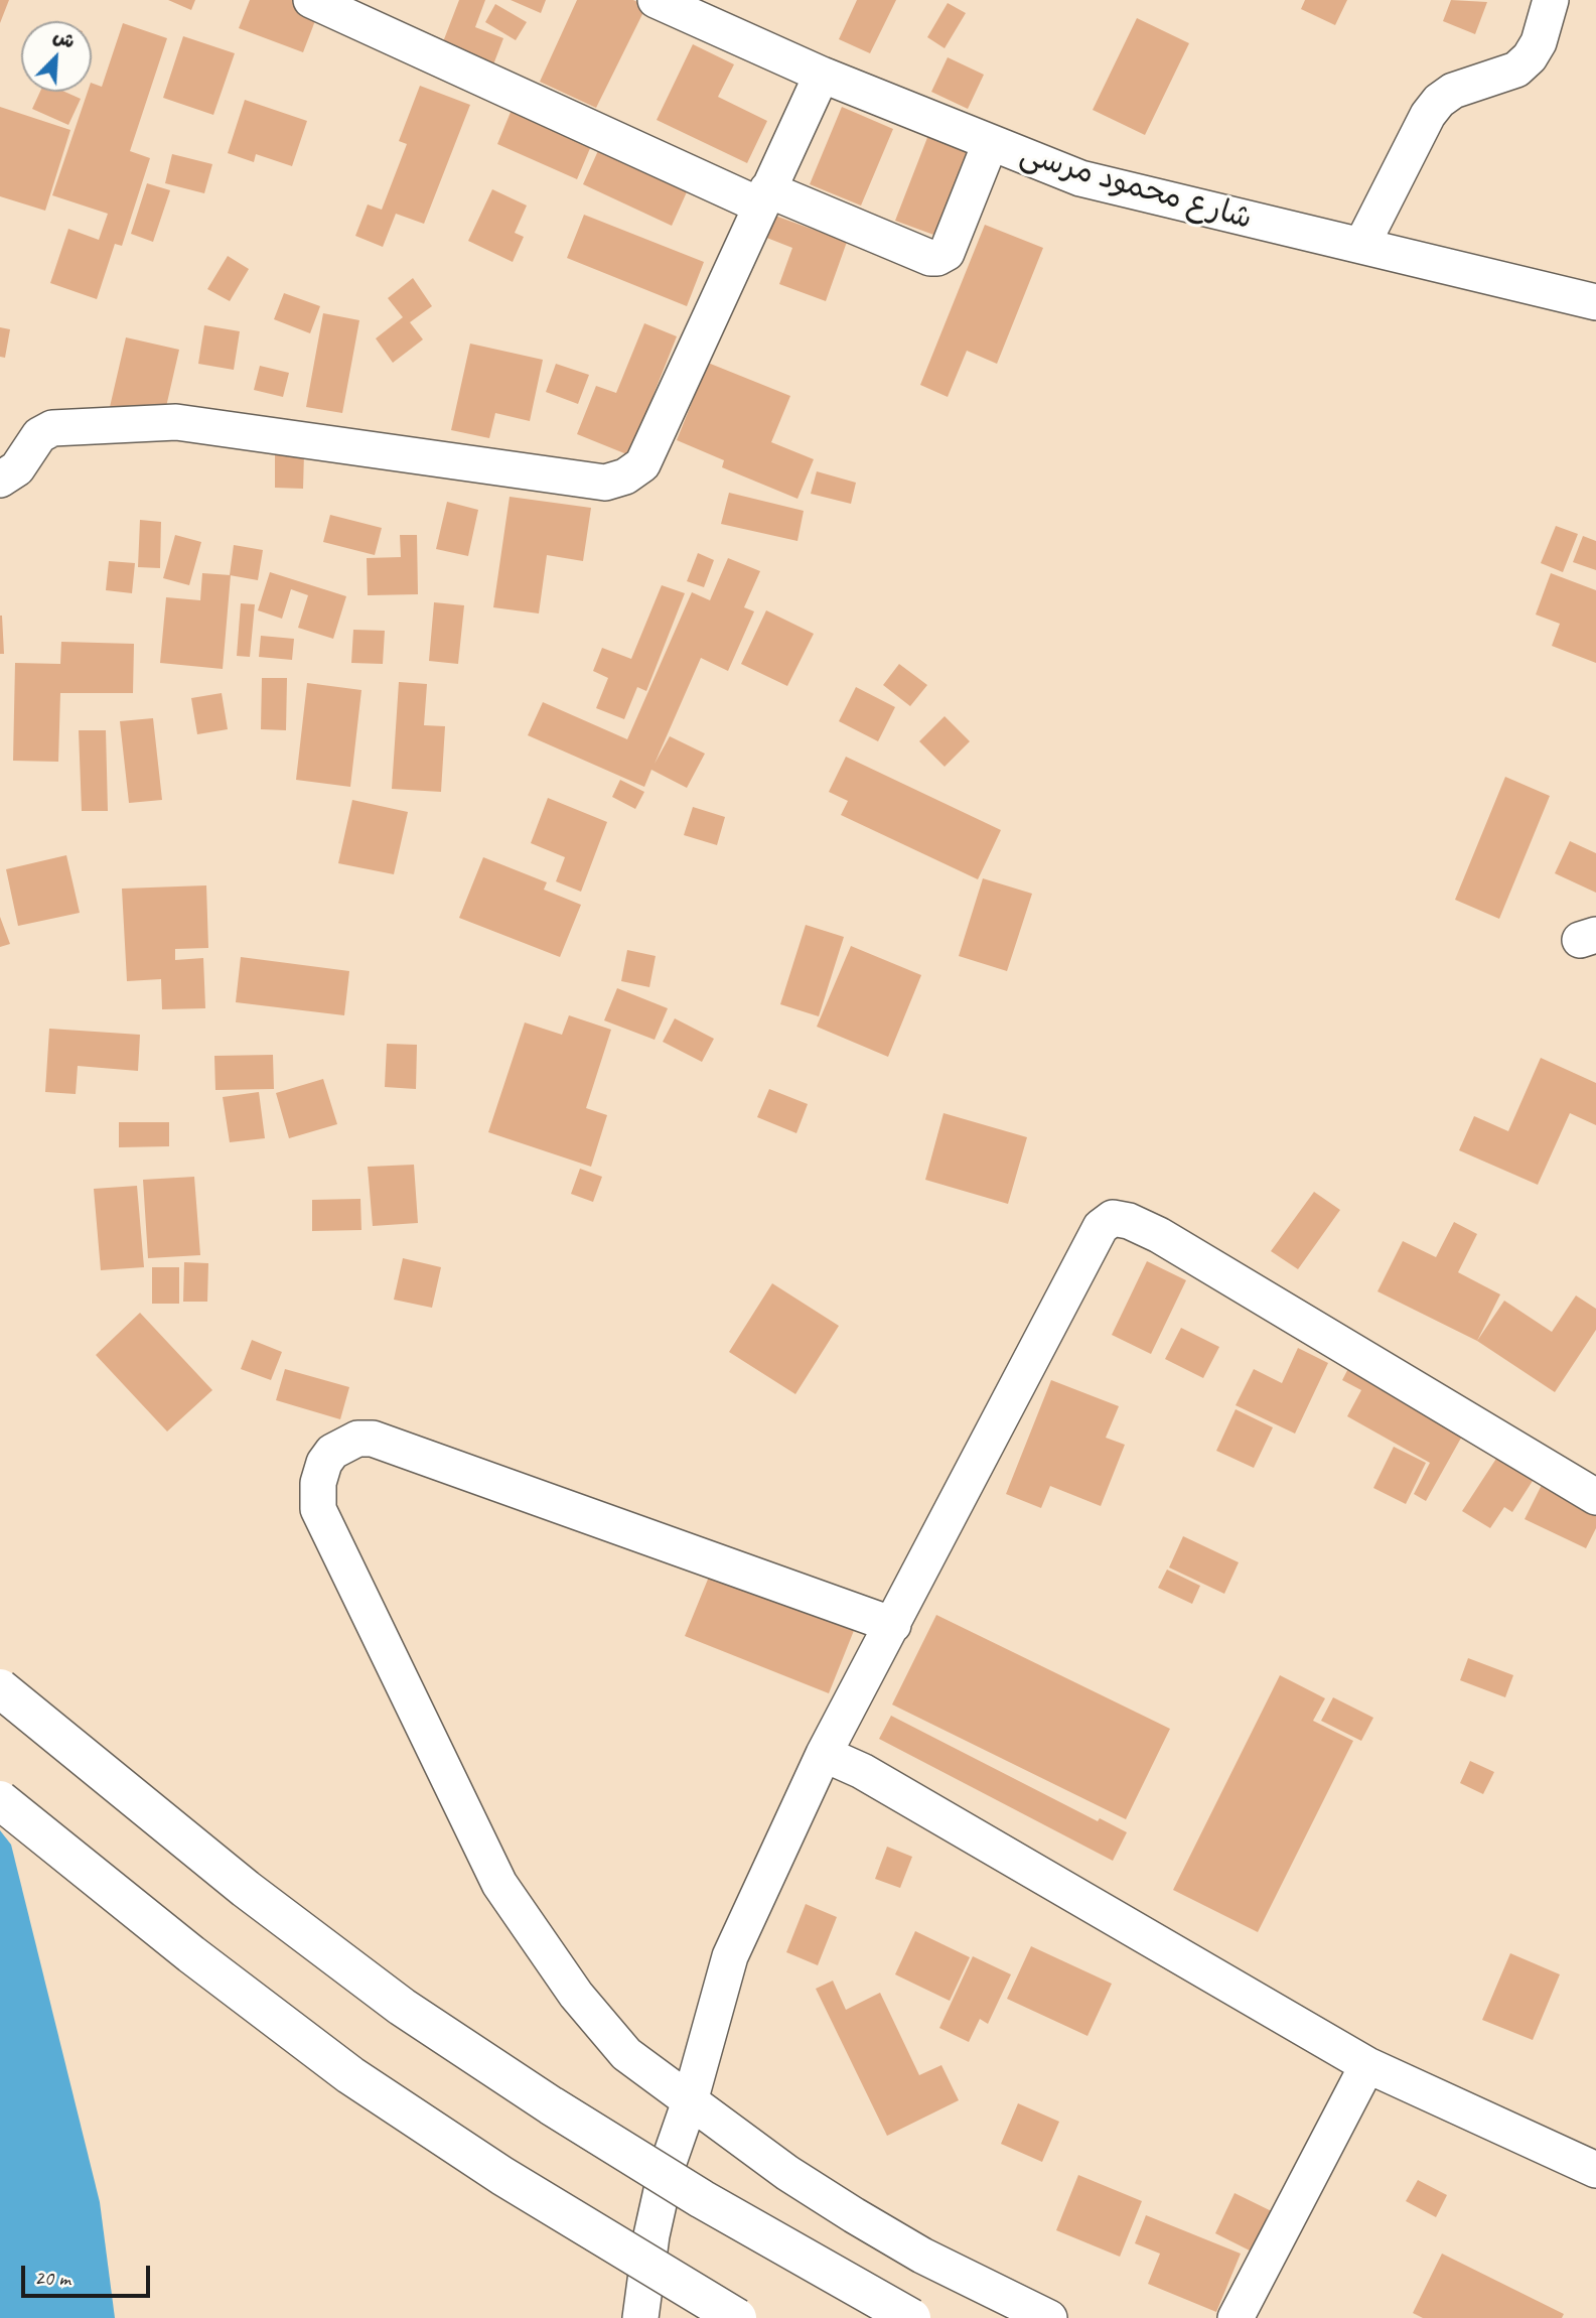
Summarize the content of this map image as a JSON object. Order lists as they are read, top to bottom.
{
  "streets": {
    "street": ["شارع محمود مرسى"]
  },
  "scale_bar": "20 m",
  "north": "top right"
}
